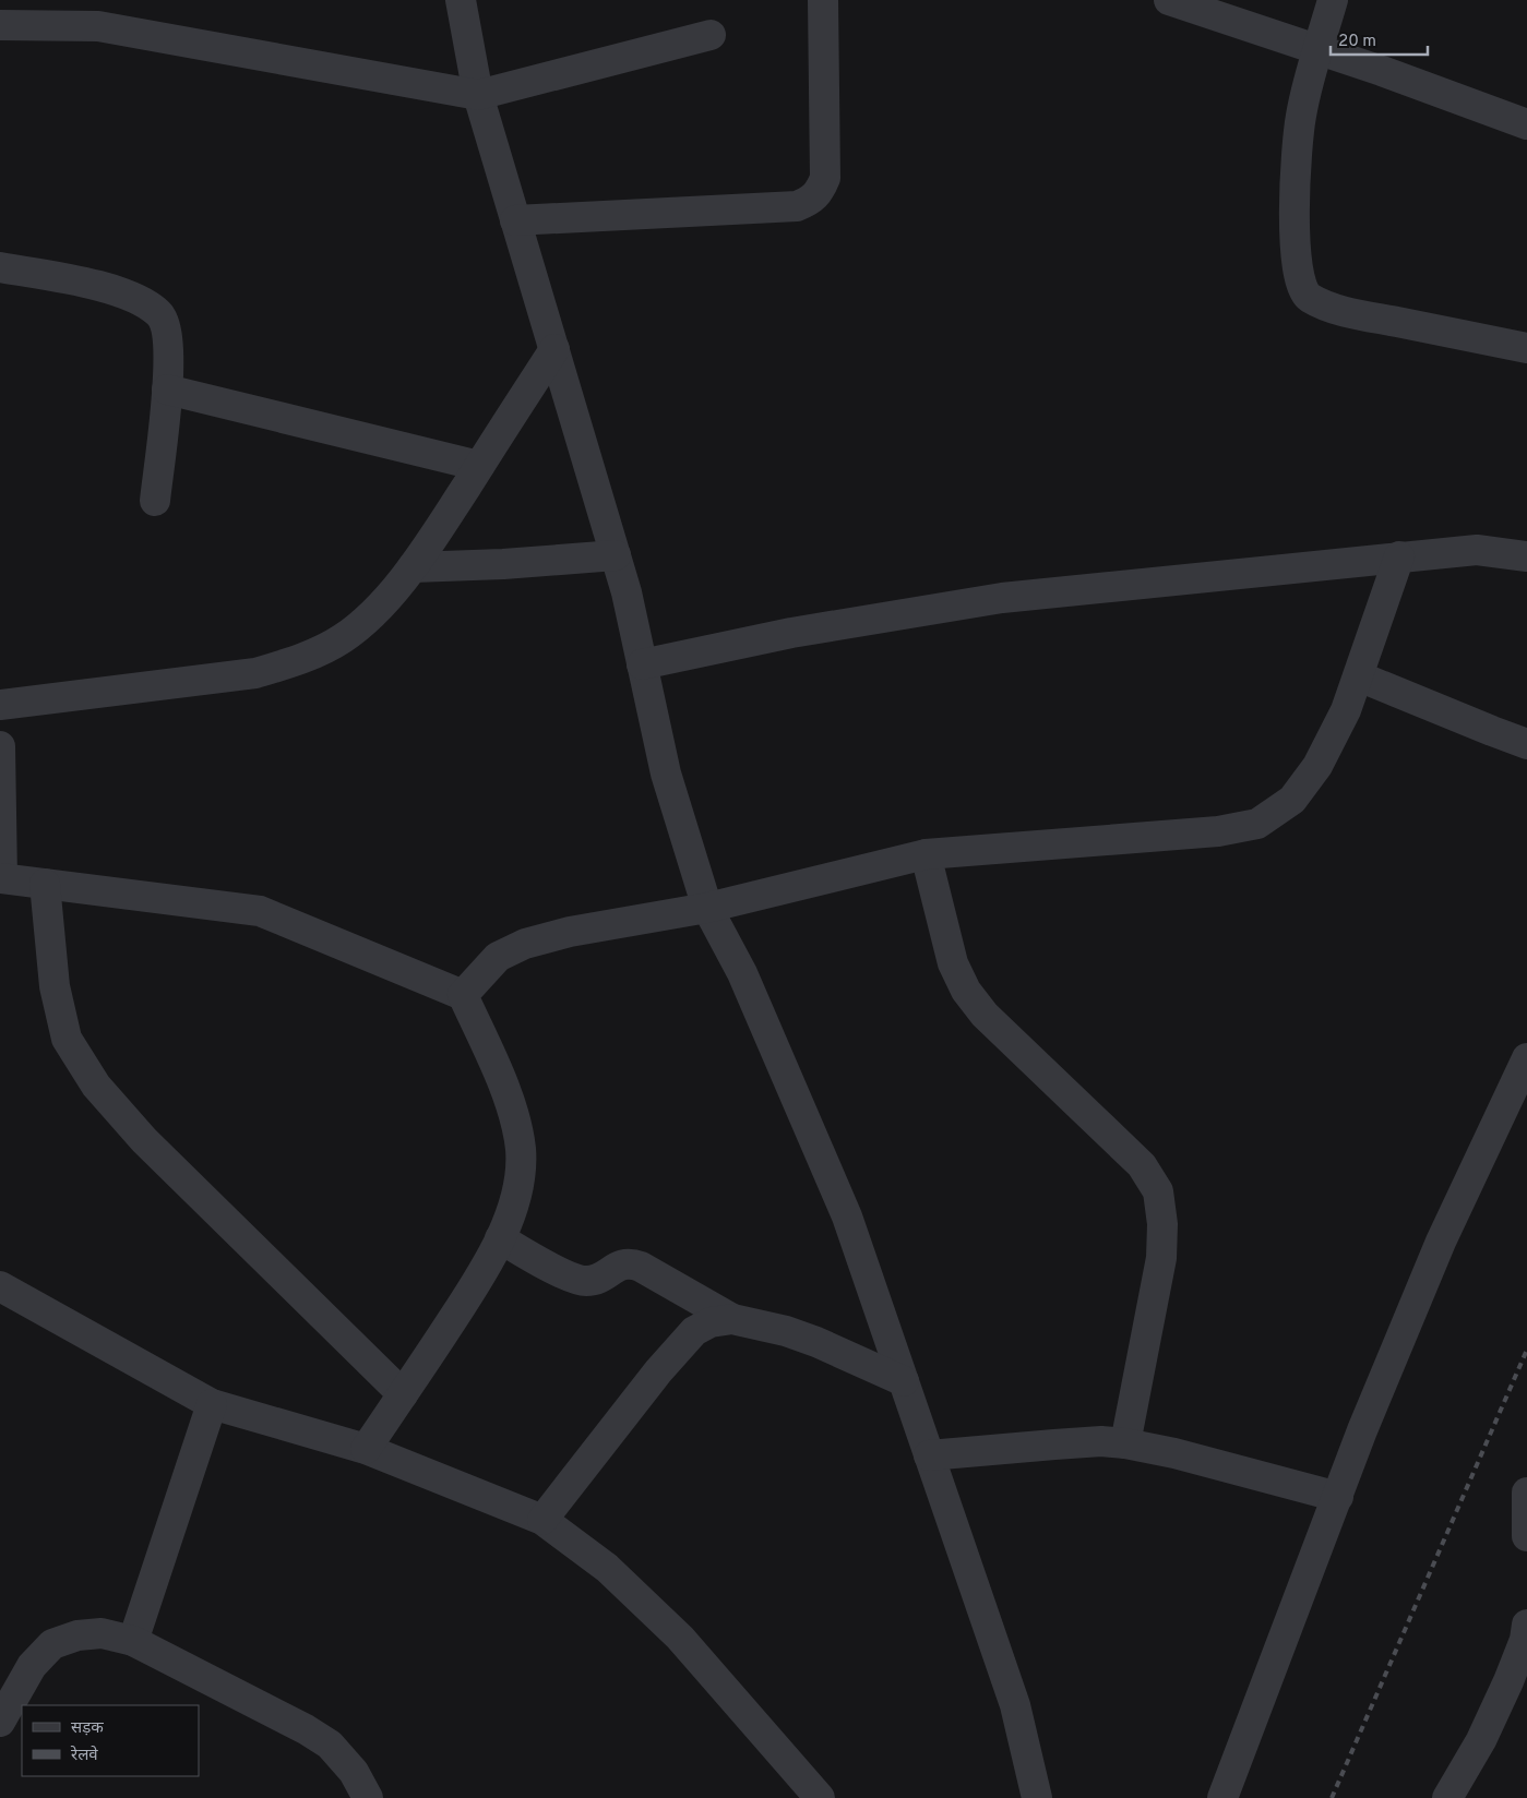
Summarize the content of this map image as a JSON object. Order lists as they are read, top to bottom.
{
  "legend": ["सड़क", "रेलवे"],
  "scale_bar": "20 m"
}
